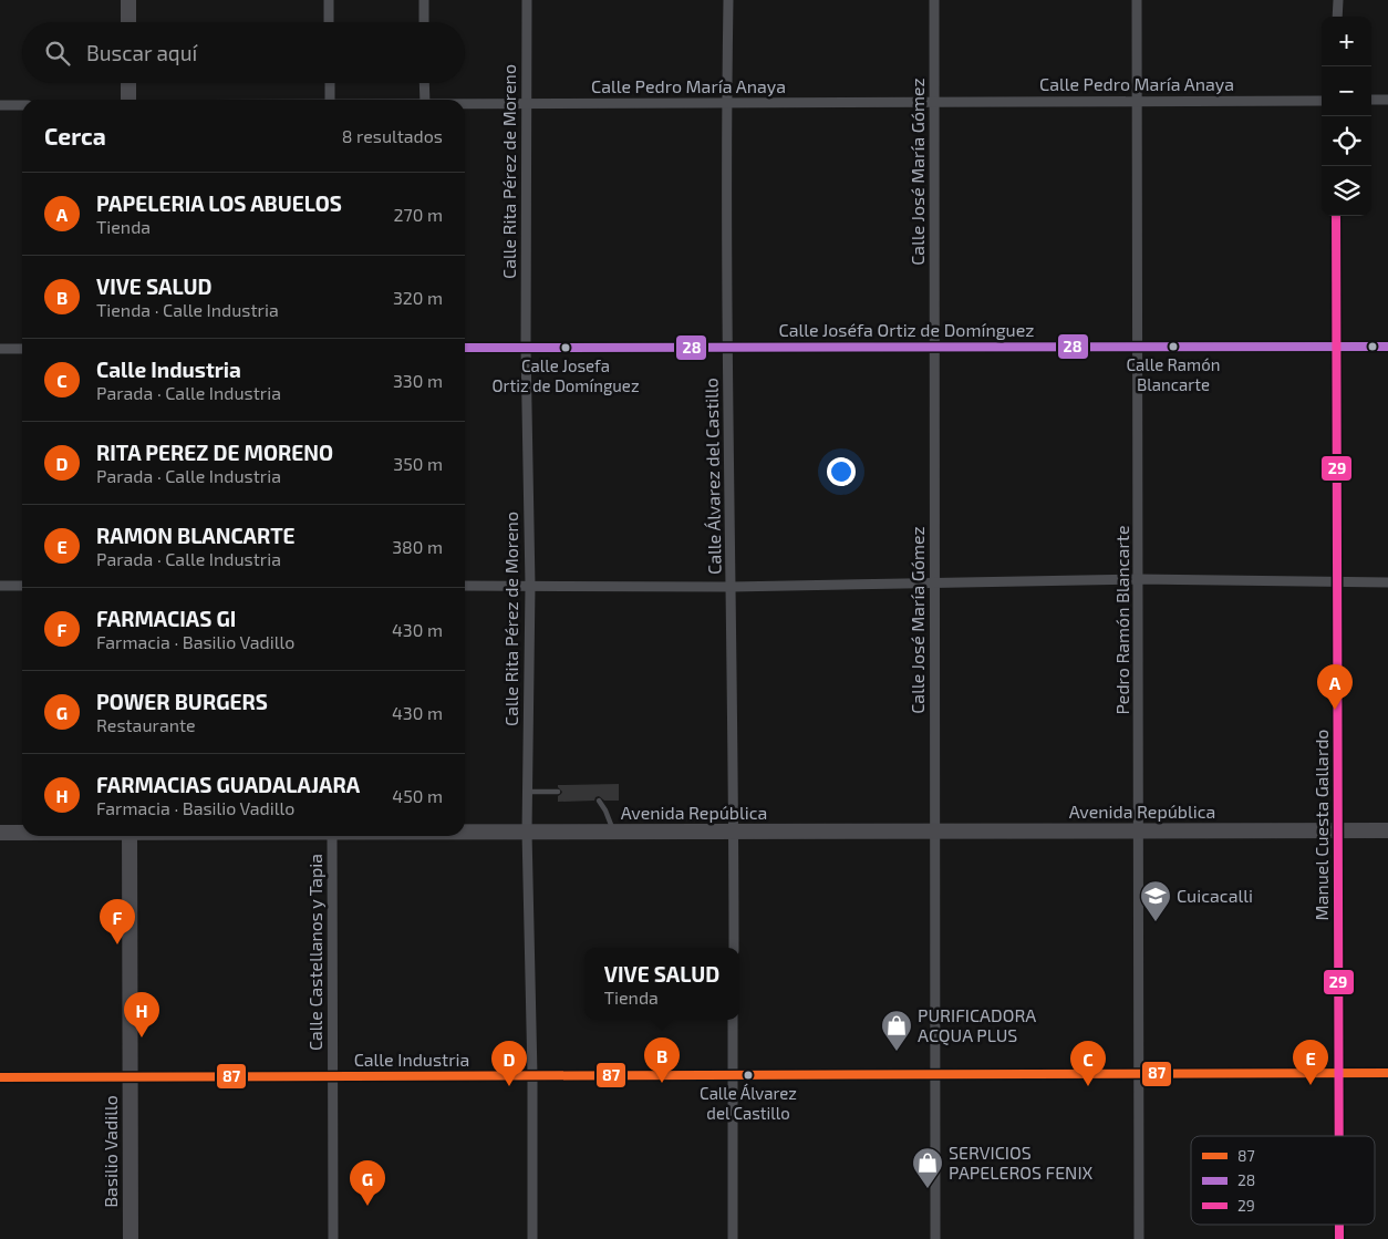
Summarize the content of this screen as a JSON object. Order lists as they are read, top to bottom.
{
  "streets": {
    "street": [
      "Calle Pedro María Anaya",
      "Calle Rita Pérez de Moreno",
      "Calle José María Gómez",
      "Calle Joséfa Ortiz de Domínguez",
      "Calle Álvarez del Castillo",
      "Pedro Ramón Blancarte",
      "Avenida República",
      "Manuel Cuesta Gallardo",
      "Calle Castellanos y Tapia",
      "Calle Industria",
      "Basilio Vadillo"
    ]
  },
  "crossings": [
    ["Calle Pedro María Anaya", "Calle Rita Pérez de Moreno"],
    ["Calle Pedro María Anaya", "Calle José María Gómez"],
    ["Calle Pedro María Anaya", "Calle Álvarez del Castillo"],
    ["Calle Pedro María Anaya", "Pedro Ramón Blancarte"],
    ["Calle Rita Pérez de Moreno", "Calle Joséfa Ortiz de Domínguez"],
    ["Calle Rita Pérez de Moreno", "Avenida República"],
    ["Calle Rita Pérez de Moreno", "Calle Industria"],
    ["Calle José María Gómez", "Calle Joséfa Ortiz de Domínguez"],
    ["Calle José María Gómez", "Avenida República"],
    ["Calle José María Gómez", "Calle Industria"],
    ["Calle Joséfa Ortiz de Domínguez", "Calle Álvarez del Castillo"],
    ["Calle Joséfa Ortiz de Domínguez", "Pedro Ramón Blancarte"],
    ["Calle Joséfa Ortiz de Domínguez", "Manuel Cuesta Gallardo"],
    ["Calle Álvarez del Castillo", "Avenida República"],
    ["Pedro Ramón Blancarte", "Avenida República"],
    ["Pedro Ramón Blancarte", "Calle Industria"],
    ["Avenida República", "Manuel Cuesta Gallardo"],
    ["Manuel Cuesta Gallardo", "Calle Industria"],
    ["Calle Castellanos y Tapia", "Calle Industria"],
    ["Calle Industria", "Basilio Vadillo"]
  ],
  "places": {
    "other": ["Calle Ramón Blancarte", "Calle Josefa Ortiz de Domínguez", "Calle Álvarez del Castillo"],
    "school or university": ["Cuicacalli"],
    "shop": ["PURIFICADORA ACQUA PLUS", "SERVICIOS PAPELEROS FENIX"]
  },
  "lines": ["transit line 29", "transit line 28", "transit line 87"],
  "legend": ["87", "28", "29"],
  "page": {
    "map_buttons": ["+", "−"],
    "search": "Buscar aquí",
    "heading": ["Cerca", "8 resultados"],
    "list": [
      {
        "mark": "A",
        "name": "PAPELERIA LOS ABUELOS",
        "note": "Tienda",
        "value": "270 m"
      },
      {
        "mark": "B",
        "name": "VIVE SALUD",
        "note": "Tienda · Calle Industria",
        "value": "320 m"
      },
      {
        "mark": "C",
        "name": "Calle Industria",
        "note": "Parada · Calle Industria",
        "value": "330 m"
      },
      {
        "mark": "D",
        "name": "RITA PEREZ DE MORENO",
        "note": "Parada · Calle Industria",
        "value": "350 m"
      },
      {
        "mark": "E",
        "name": "RAMON BLANCARTE",
        "note": "Parada · Calle Industria",
        "value": "380 m"
      },
      {
        "mark": "F",
        "name": "FARMACIAS GI",
        "note": "Farmacia · Basilio Vadillo",
        "value": "430 m"
      },
      {
        "mark": "G",
        "name": "POWER BURGERS",
        "note": "Restaurante",
        "value": "430 m"
      },
      {
        "mark": "H",
        "name": "FARMACIAS GUADALAJARA",
        "note": "Farmacia · Basilio Vadillo",
        "value": "450 m"
      }
    ],
    "pins": [
      "A",
      "F",
      "H",
      "B",
      "E",
      "C",
      "D",
      "G"
    ],
    "popup": ["VIVE SALUD", "Tienda"]
  }
}
